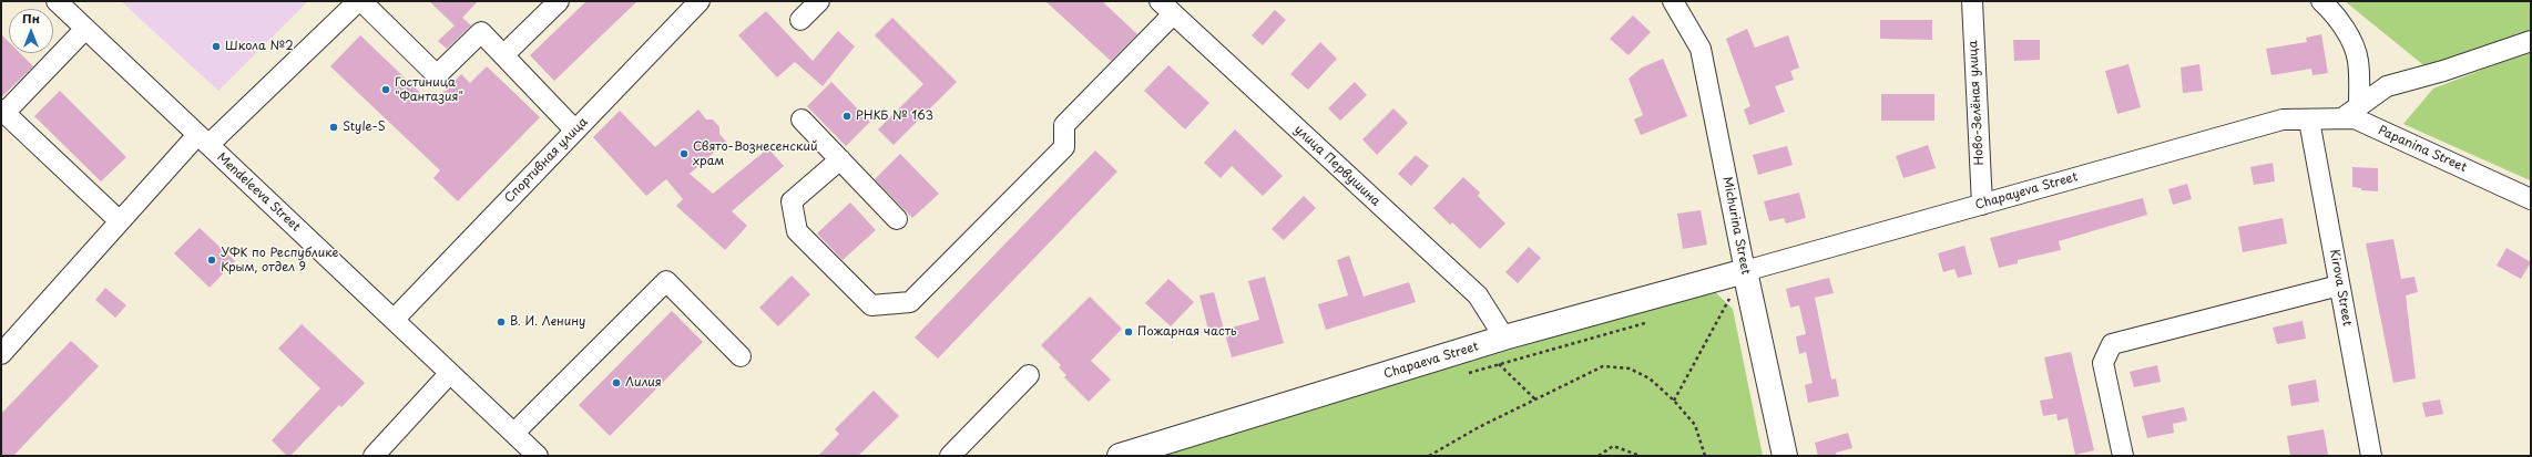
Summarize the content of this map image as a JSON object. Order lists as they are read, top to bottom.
{
  "streets": {
    "main road": ["Michurina Street", "Chapaeva Street"],
    "street": [
      "Ново-Зелёная улица",
      "Papanina Street",
      "Спортивная улица",
      "улица Первушина",
      "Chapayeva Street",
      "Mendeleeva Street",
      "Kirova Street"
    ]
  },
  "crossings": [
    ["Ново-Зелёная улица", "Chapayeva Street"],
    ["Papanina Street", "Chapayeva Street"],
    ["Papanina Street", "Kirova Street"],
    ["Спортивная улица", "Mendeleeva Street"],
    ["улица Первушина", "Chapaeva Street"],
    ["Chapayeva Street", "Michurina Street"],
    ["Chapayeva Street", "Kirova Street"],
    ["Chapayeva Street", "Chapaeva Street"],
    ["Michurina Street", "Chapaeva Street"]
  ],
  "places": [
    "Школа №2",
    "Гостиница \"Фантазия\"",
    "РНКБ № 163",
    "Style-S",
    "Свято-Вознесенский храм",
    "УФК по Республике Крым, отдел 9",
    "В. И. Ленину",
    "Пожарная часть",
    "Лилия"
  ],
  "north": "top"
}
